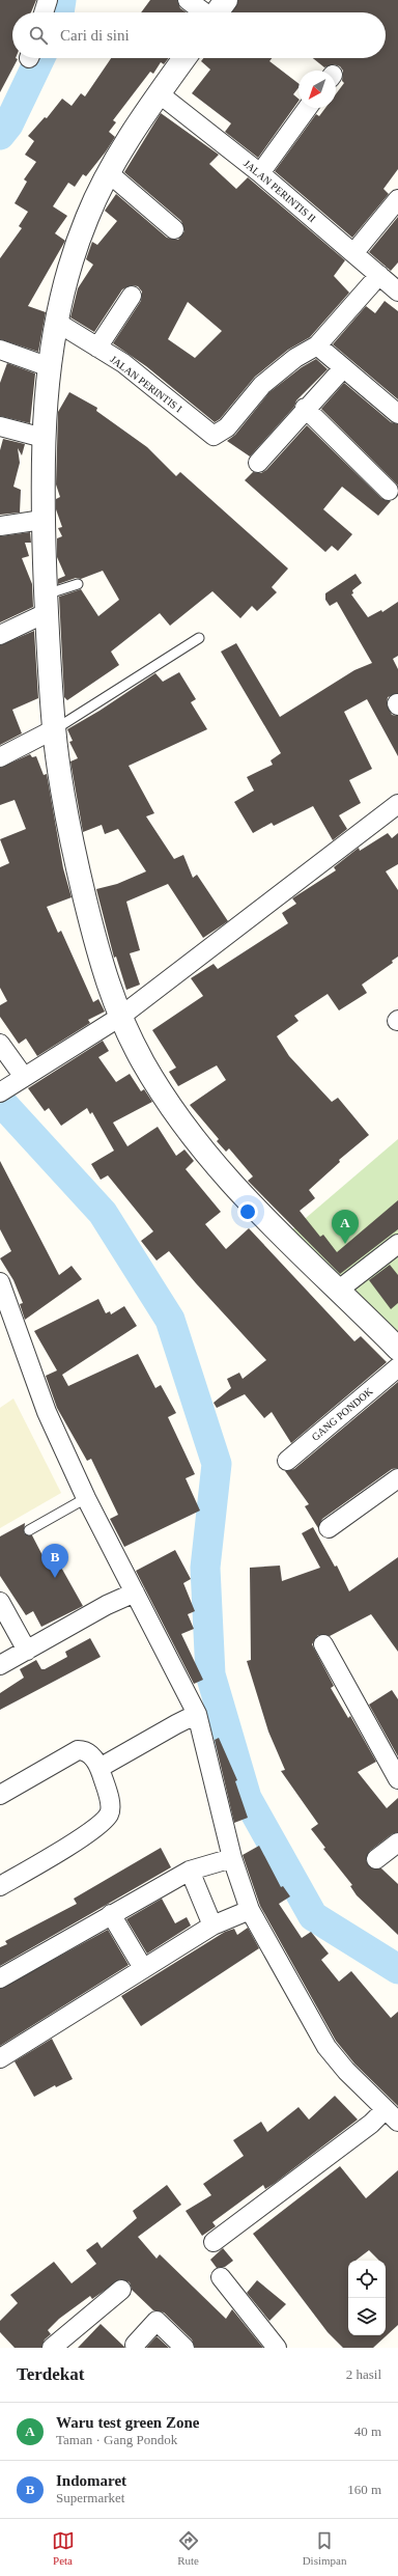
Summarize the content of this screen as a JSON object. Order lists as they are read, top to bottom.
{
  "streets": {
    "street": ["JALAN PERINTIS II", "JALAN PERINTIS I", "GANG PONDOK"]
  },
  "north": "bottom left",
  "page": {
    "search": "Cari di sini",
    "pins": ["A", "B"],
    "heading": ["Terdekat", "2 hasil"],
    "list": [
      {
        "mark": "A",
        "name": "Waru test green Zone",
        "note": "Taman · Gang Pondok",
        "value": "40 m"
      },
      {
        "mark": "B",
        "name": "Indomaret",
        "note": "Supermarket",
        "value": "160 m"
      }
    ],
    "nav": ["Peta", "Rute", "Disimpan"]
  }
}
